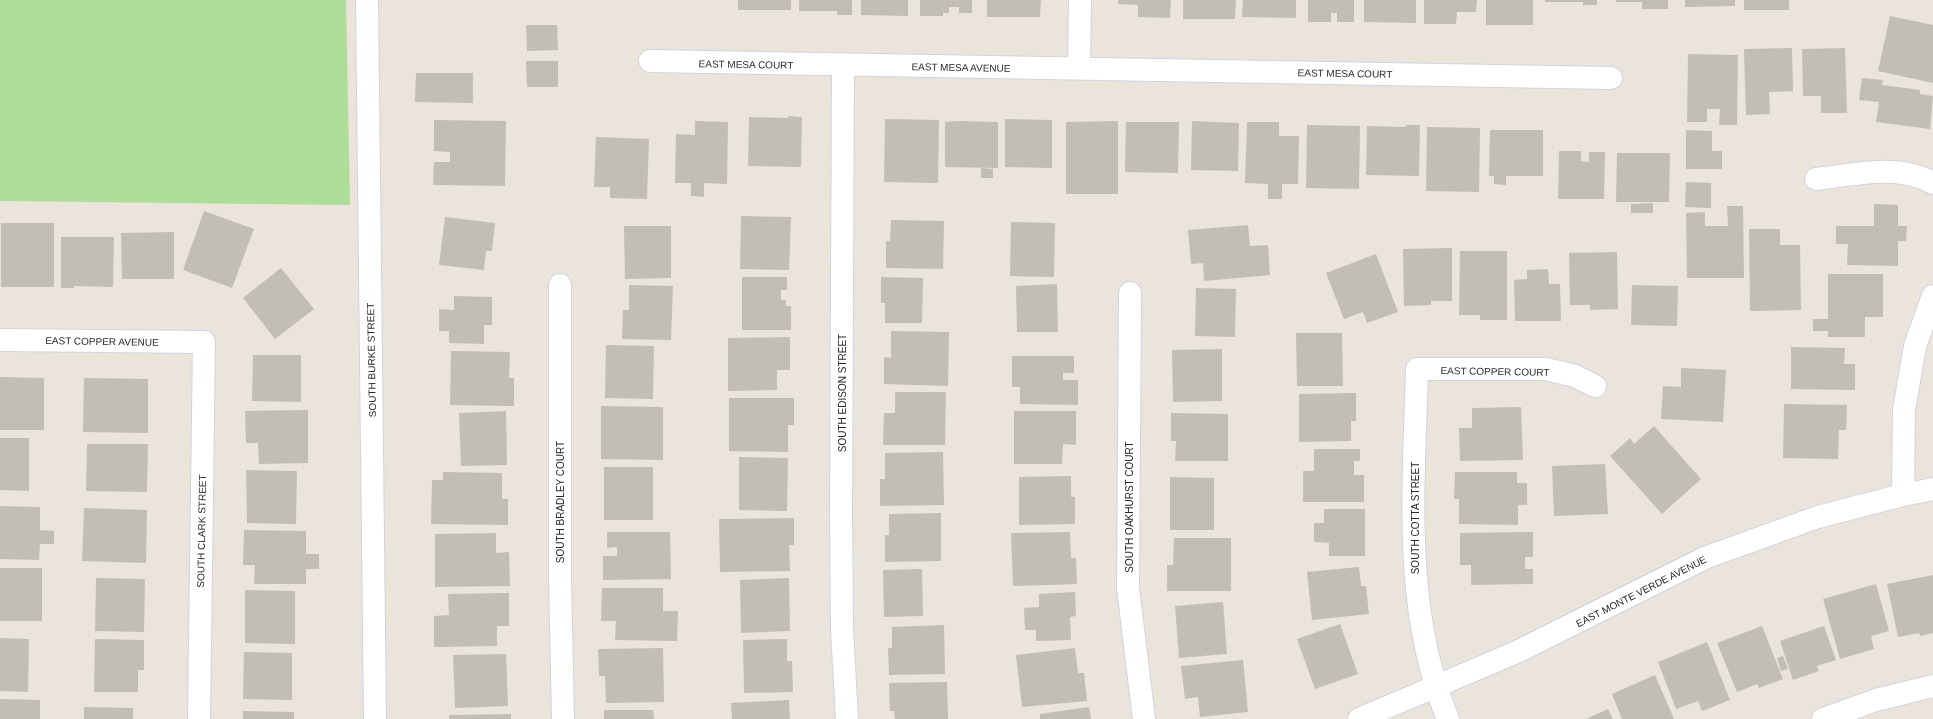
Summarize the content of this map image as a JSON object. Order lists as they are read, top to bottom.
{
  "streets": {
    "street": [
      "EAST MESA COURT",
      "EAST MESA AVENUE",
      "EAST COPPER AVENUE",
      "SOUTH BURKE STREET",
      "EAST COPPER COURT",
      "SOUTH EDISON STREET",
      "SOUTH BRADLEY COURT",
      "SOUTH OAKHURST COURT",
      "SOUTH COTTA STREET",
      "SOUTH CLARK STREET",
      "EAST MONTE VERDE AVENUE"
    ]
  },
  "crossings": [
    ["EAST MESA COURT", "EAST MESA AVENUE"],
    ["EAST MESA COURT", "SOUTH EDISON STREET"],
    ["EAST MESA AVENUE", "SOUTH EDISON STREET"],
    ["EAST COPPER AVENUE", "SOUTH CLARK STREET"],
    ["EAST COPPER COURT", "SOUTH COTTA STREET"],
    ["SOUTH COTTA STREET", "EAST MONTE VERDE AVENUE"]
  ]
}
